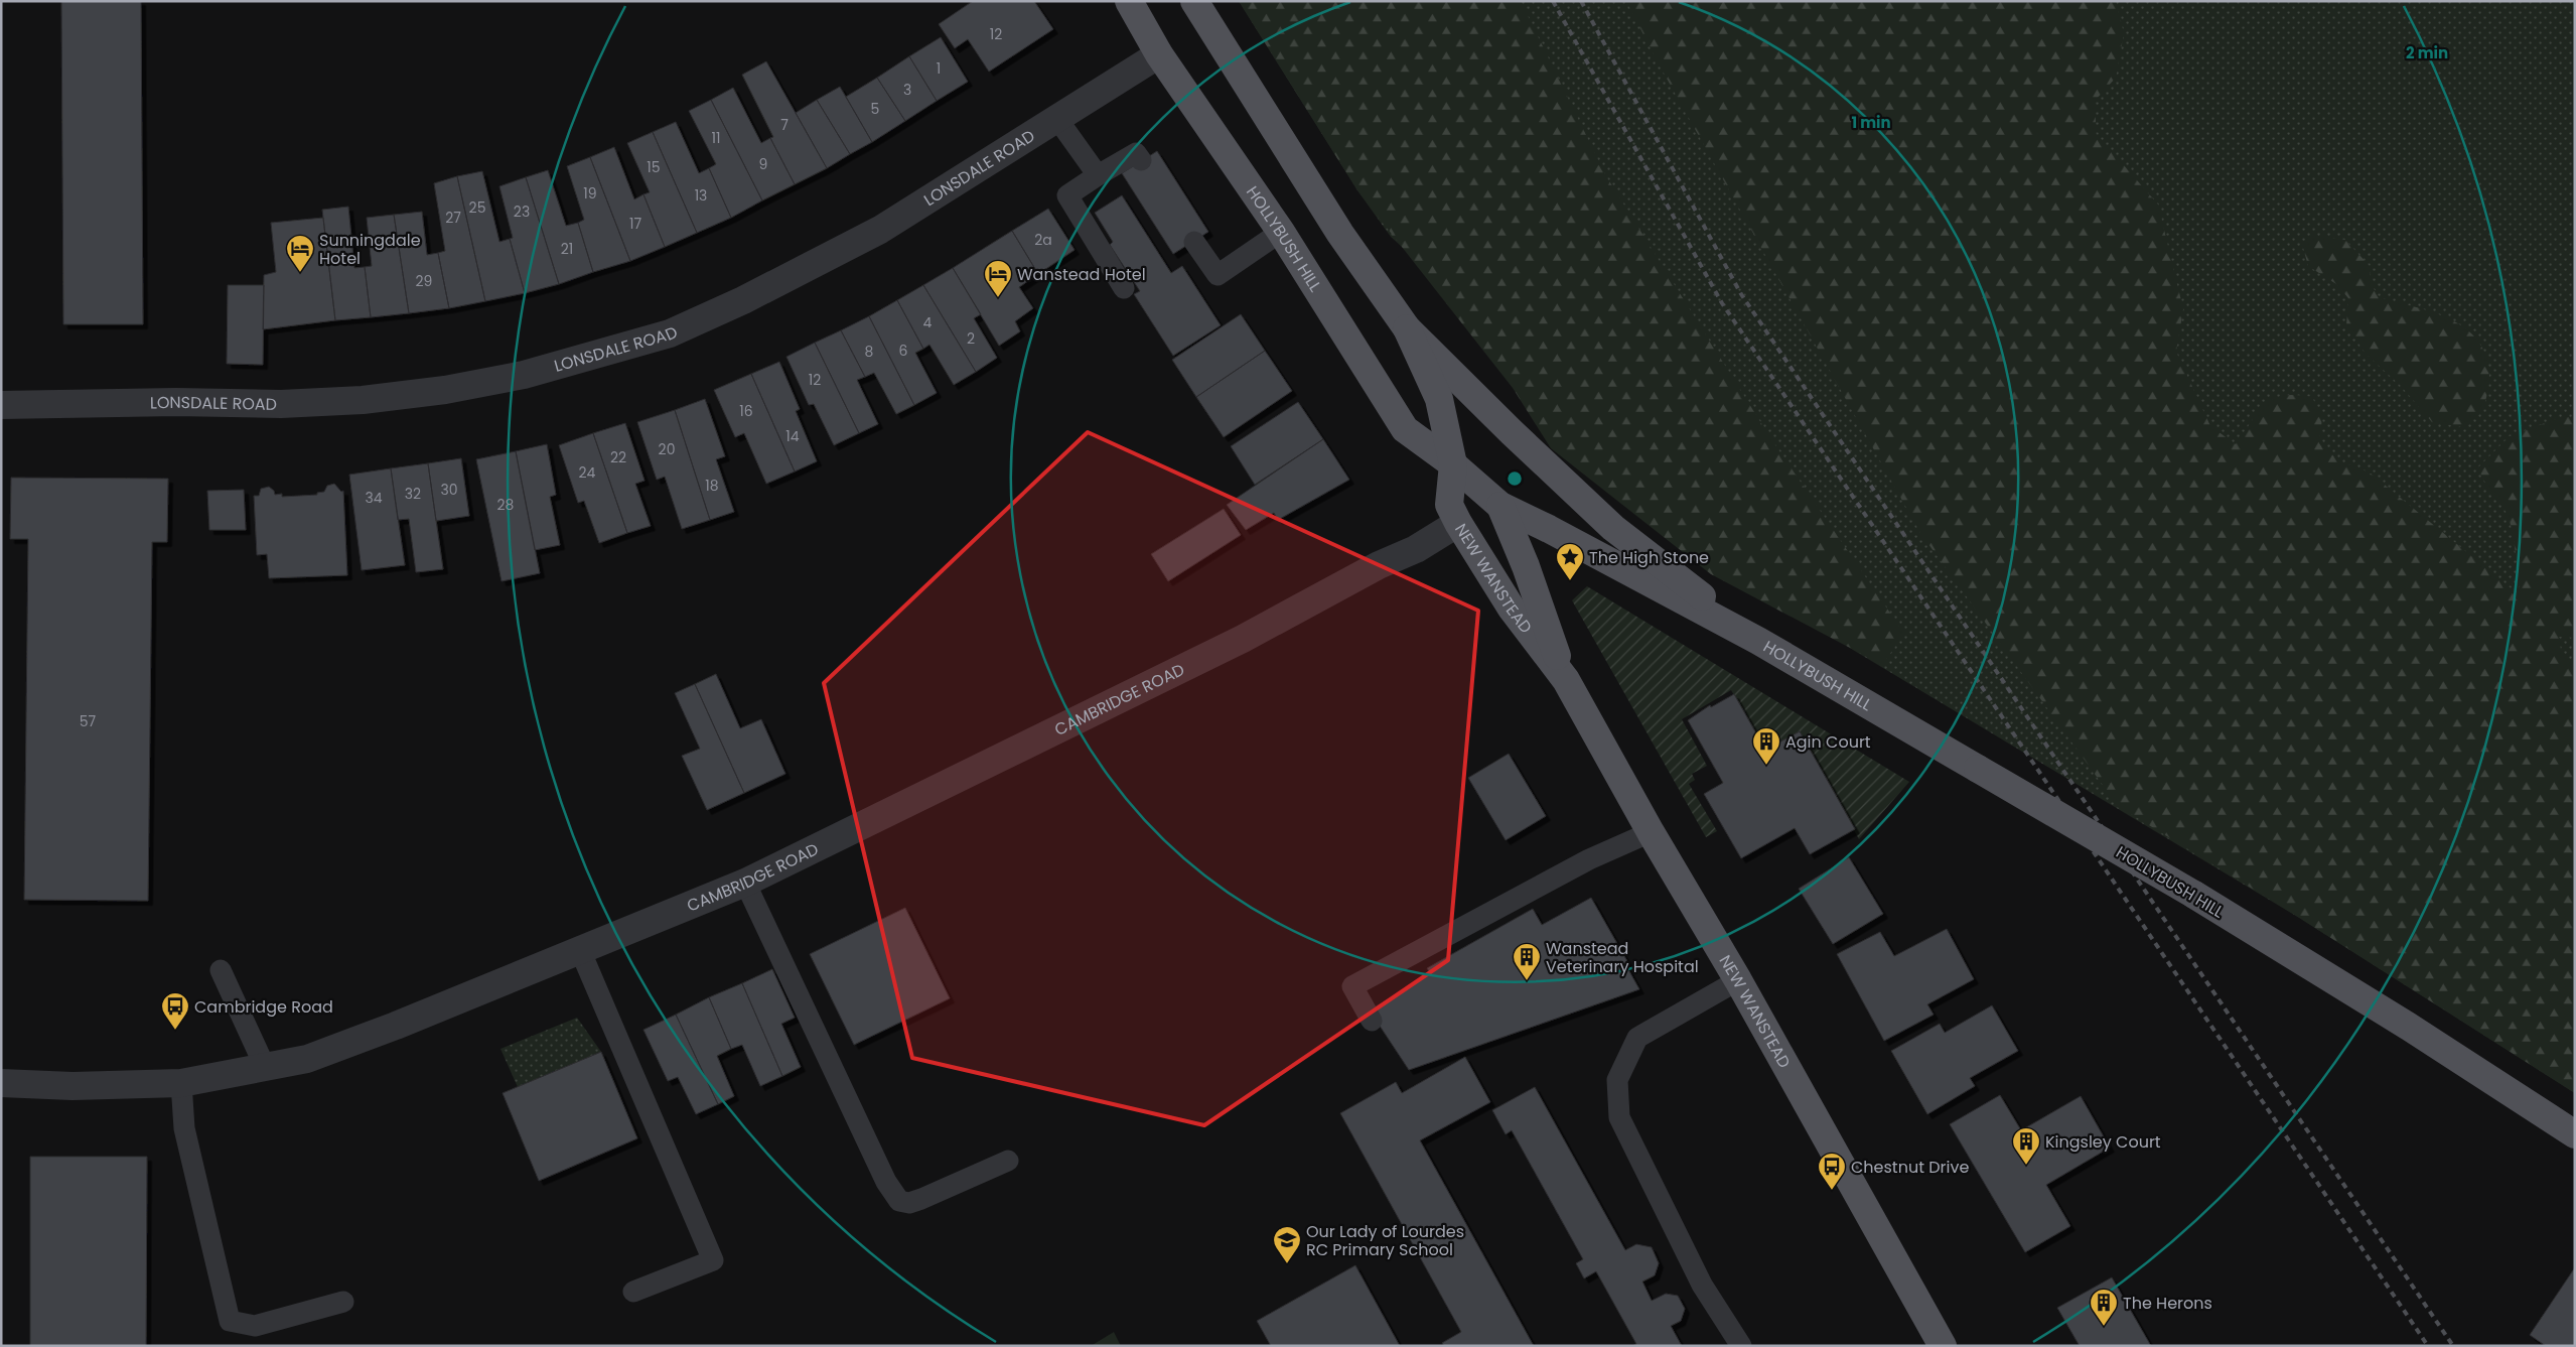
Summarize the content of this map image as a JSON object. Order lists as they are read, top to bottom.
{
  "streets": {
    "main road": ["HOLLYBUSH HILL", "NEW WANSTEAD"],
    "street": ["LONSDALE ROAD", "CAMBRIDGE ROAD"]
  },
  "crossings": [
    ["LONSDALE ROAD", "HOLLYBUSH HILL"],
    ["HOLLYBUSH HILL", "NEW WANSTEAD"],
    ["NEW WANSTEAD", "CAMBRIDGE ROAD"]
  ],
  "places": {
    "hotel": ["Sunningdale Hotel", "Wanstead Hotel"],
    "place": ["The High Stone"],
    "building": [
      "Agin Court",
      "Wanstead Veterinary Hospital",
      "Kingsley Court",
      "The Herons"
    ],
    "bus stop": ["Cambridge Road", "Chestnut Drive"],
    "school or university": ["Our Lady of Lourdes RC Primary School"]
  },
  "house_numbers": [
    "12",
    "1",
    "3",
    "5",
    "7",
    "11",
    "9",
    "15",
    "19",
    "13",
    "25",
    "23",
    "27",
    "17",
    "2a",
    "21",
    "29",
    "4",
    "2",
    "6",
    "8",
    "12",
    "16",
    "14",
    "20",
    "22",
    "24",
    "18",
    "30",
    "32",
    "34",
    "28",
    "57"
  ],
  "rings": ["2 min", "1 min"]
}
